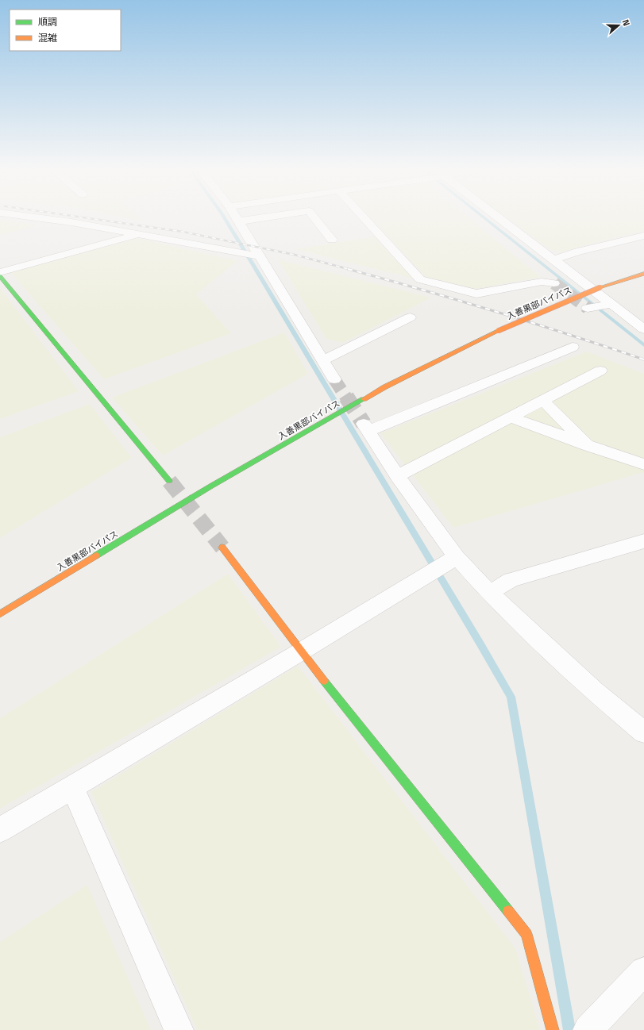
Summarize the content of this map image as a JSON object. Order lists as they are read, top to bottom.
{
  "streets": {
    "main road": ["入善黒部バイパス"]
  },
  "legend": ["順調", "混雑"],
  "north": "right"
}
